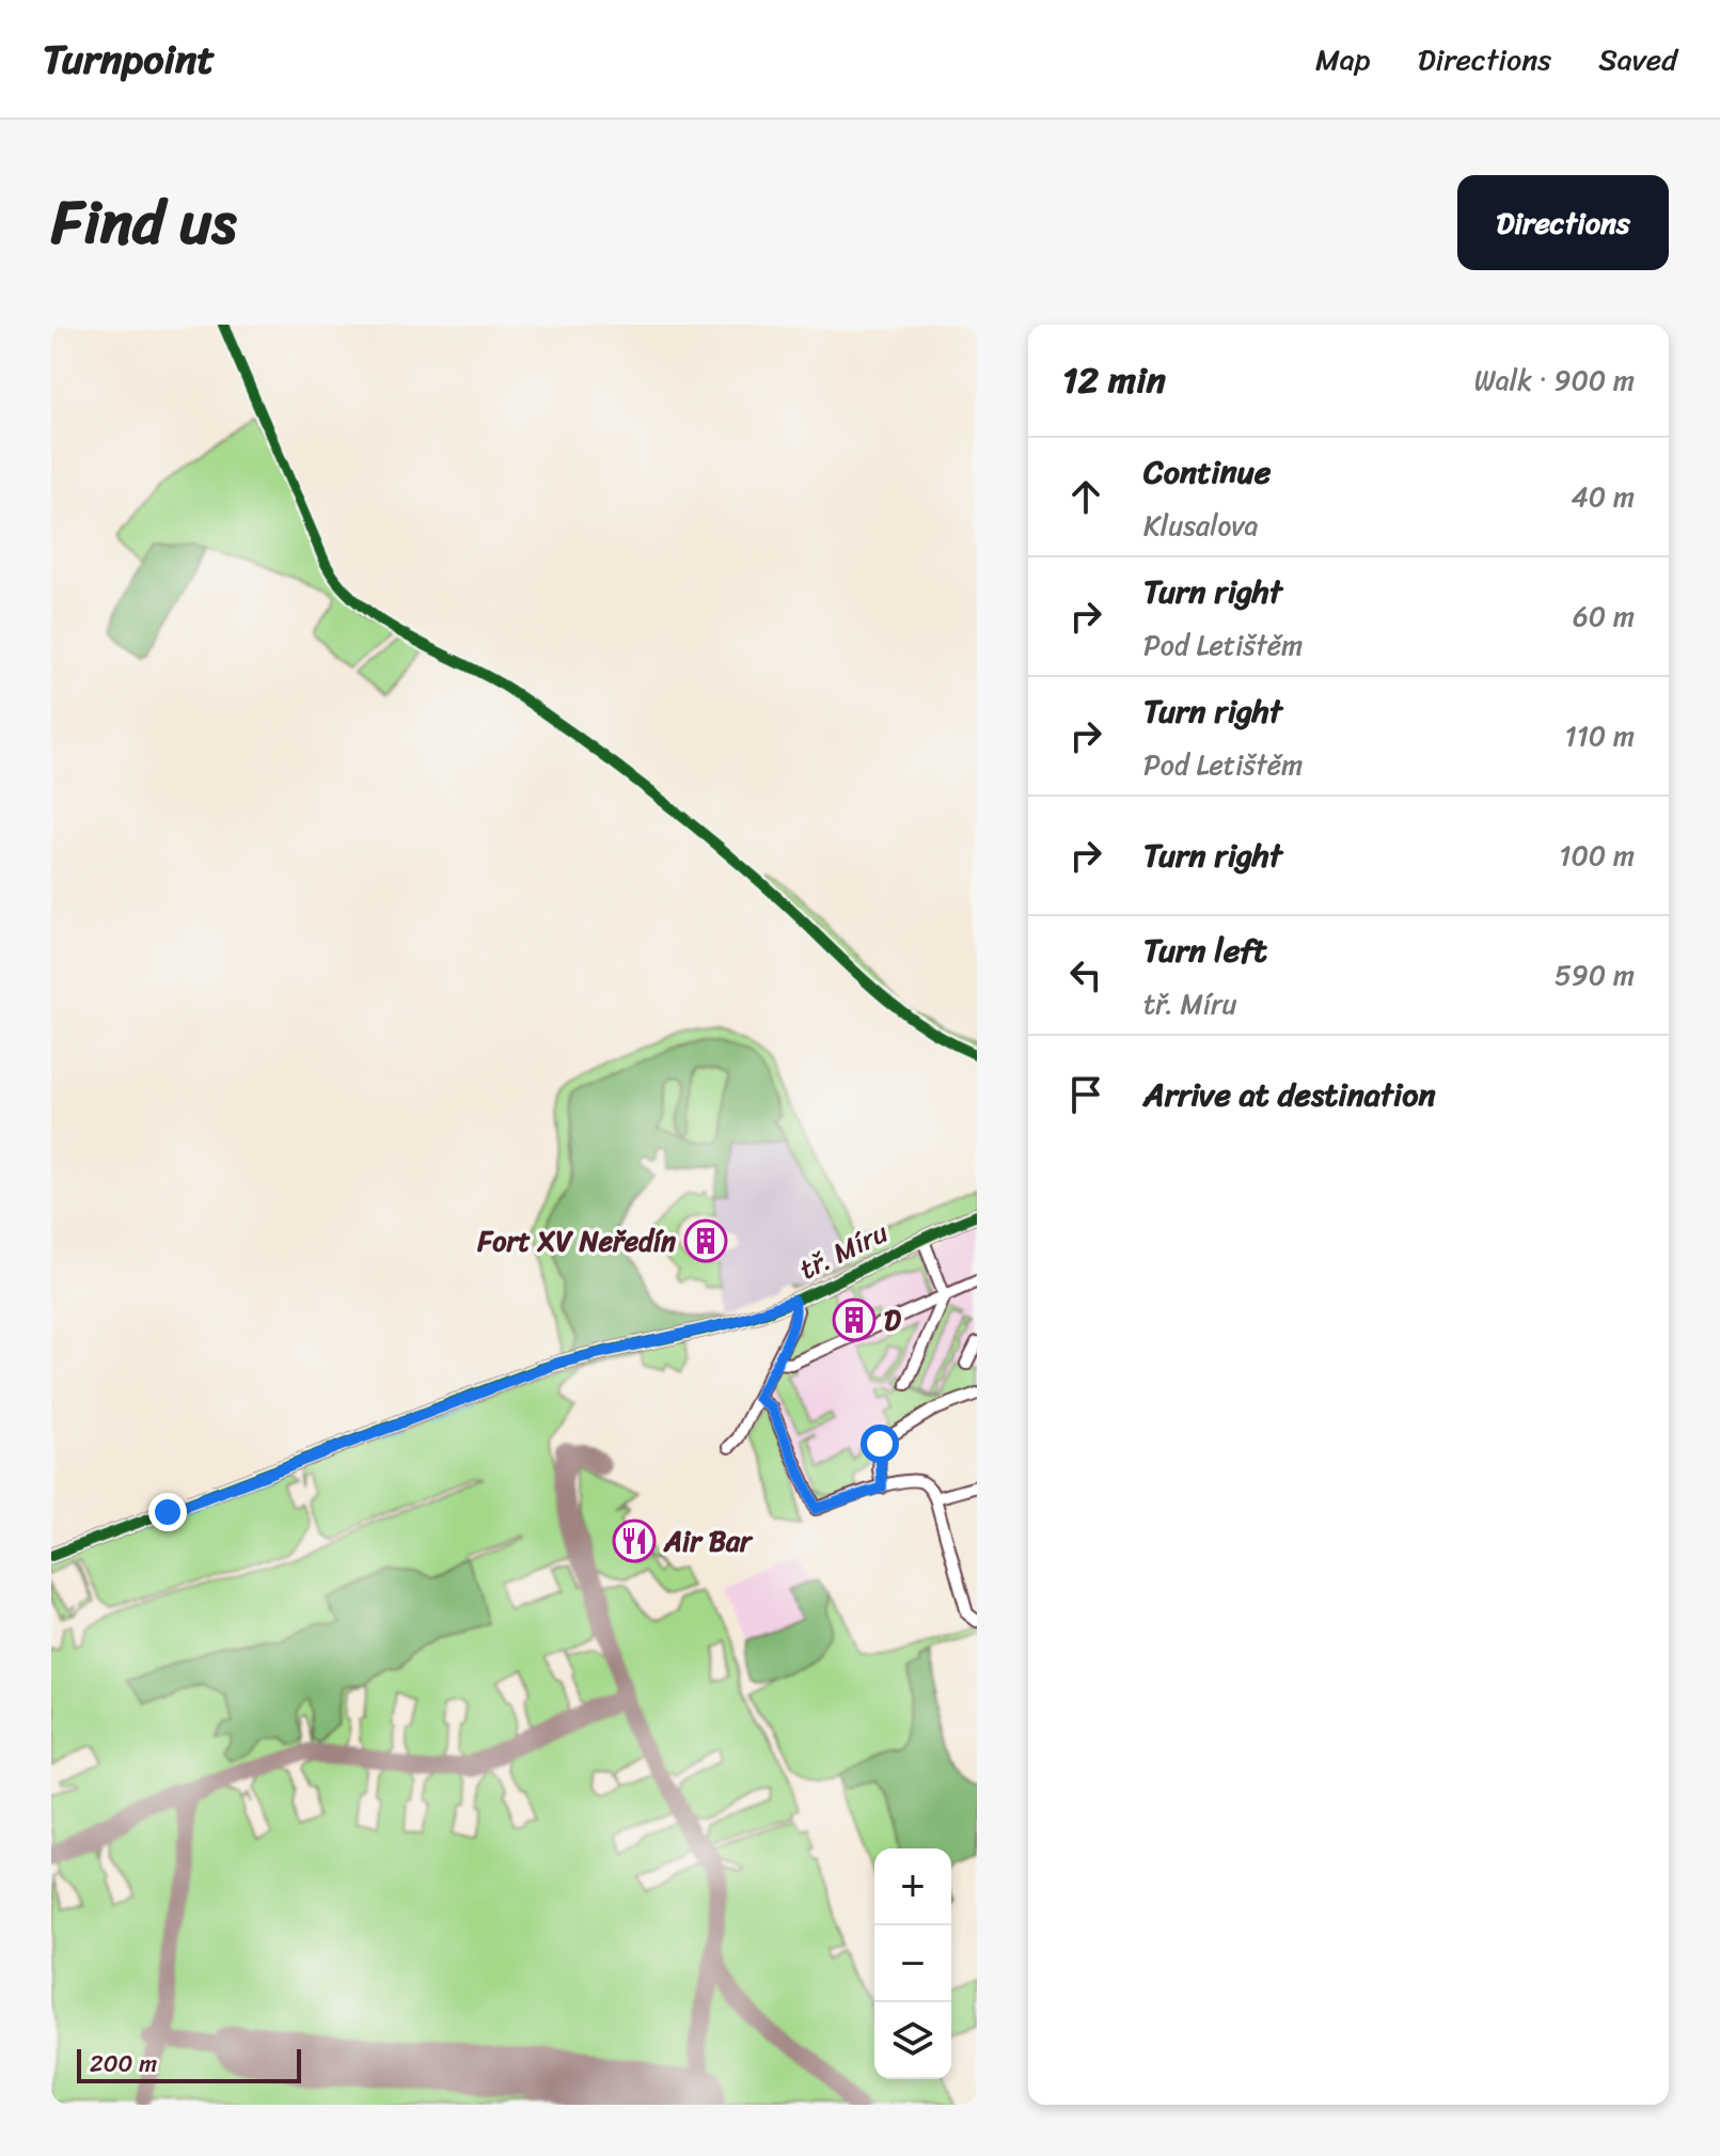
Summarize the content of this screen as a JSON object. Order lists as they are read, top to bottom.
{
  "streets": {
    "main road": ["tř. Míru"]
  },
  "places": {
    "building": ["Fort XV Neředín", "D"],
    "restaurant": ["Air Bar"]
  },
  "scale_bar": "200 m",
  "page": {
    "header": "Turnpoint",
    "nav": ["Map", "Directions", "Saved"],
    "title": "Find us",
    "buttons": "Directions",
    "heading": ["12 min", "Walk · 900 m"],
    "list": [
      ["Continue", "Klusalova", "40 m"],
      ["Turn right", "Pod Letištěm", "60 m"],
      ["Turn right", "Pod Letištěm", "110 m"],
      ["Turn right", "100 m"],
      ["Turn left", "tř. Míru", "590 m"],
      "Arrive at destination"
    ],
    "map_buttons": ["+", "−"],
    "scale": "200 m"
  }
}
